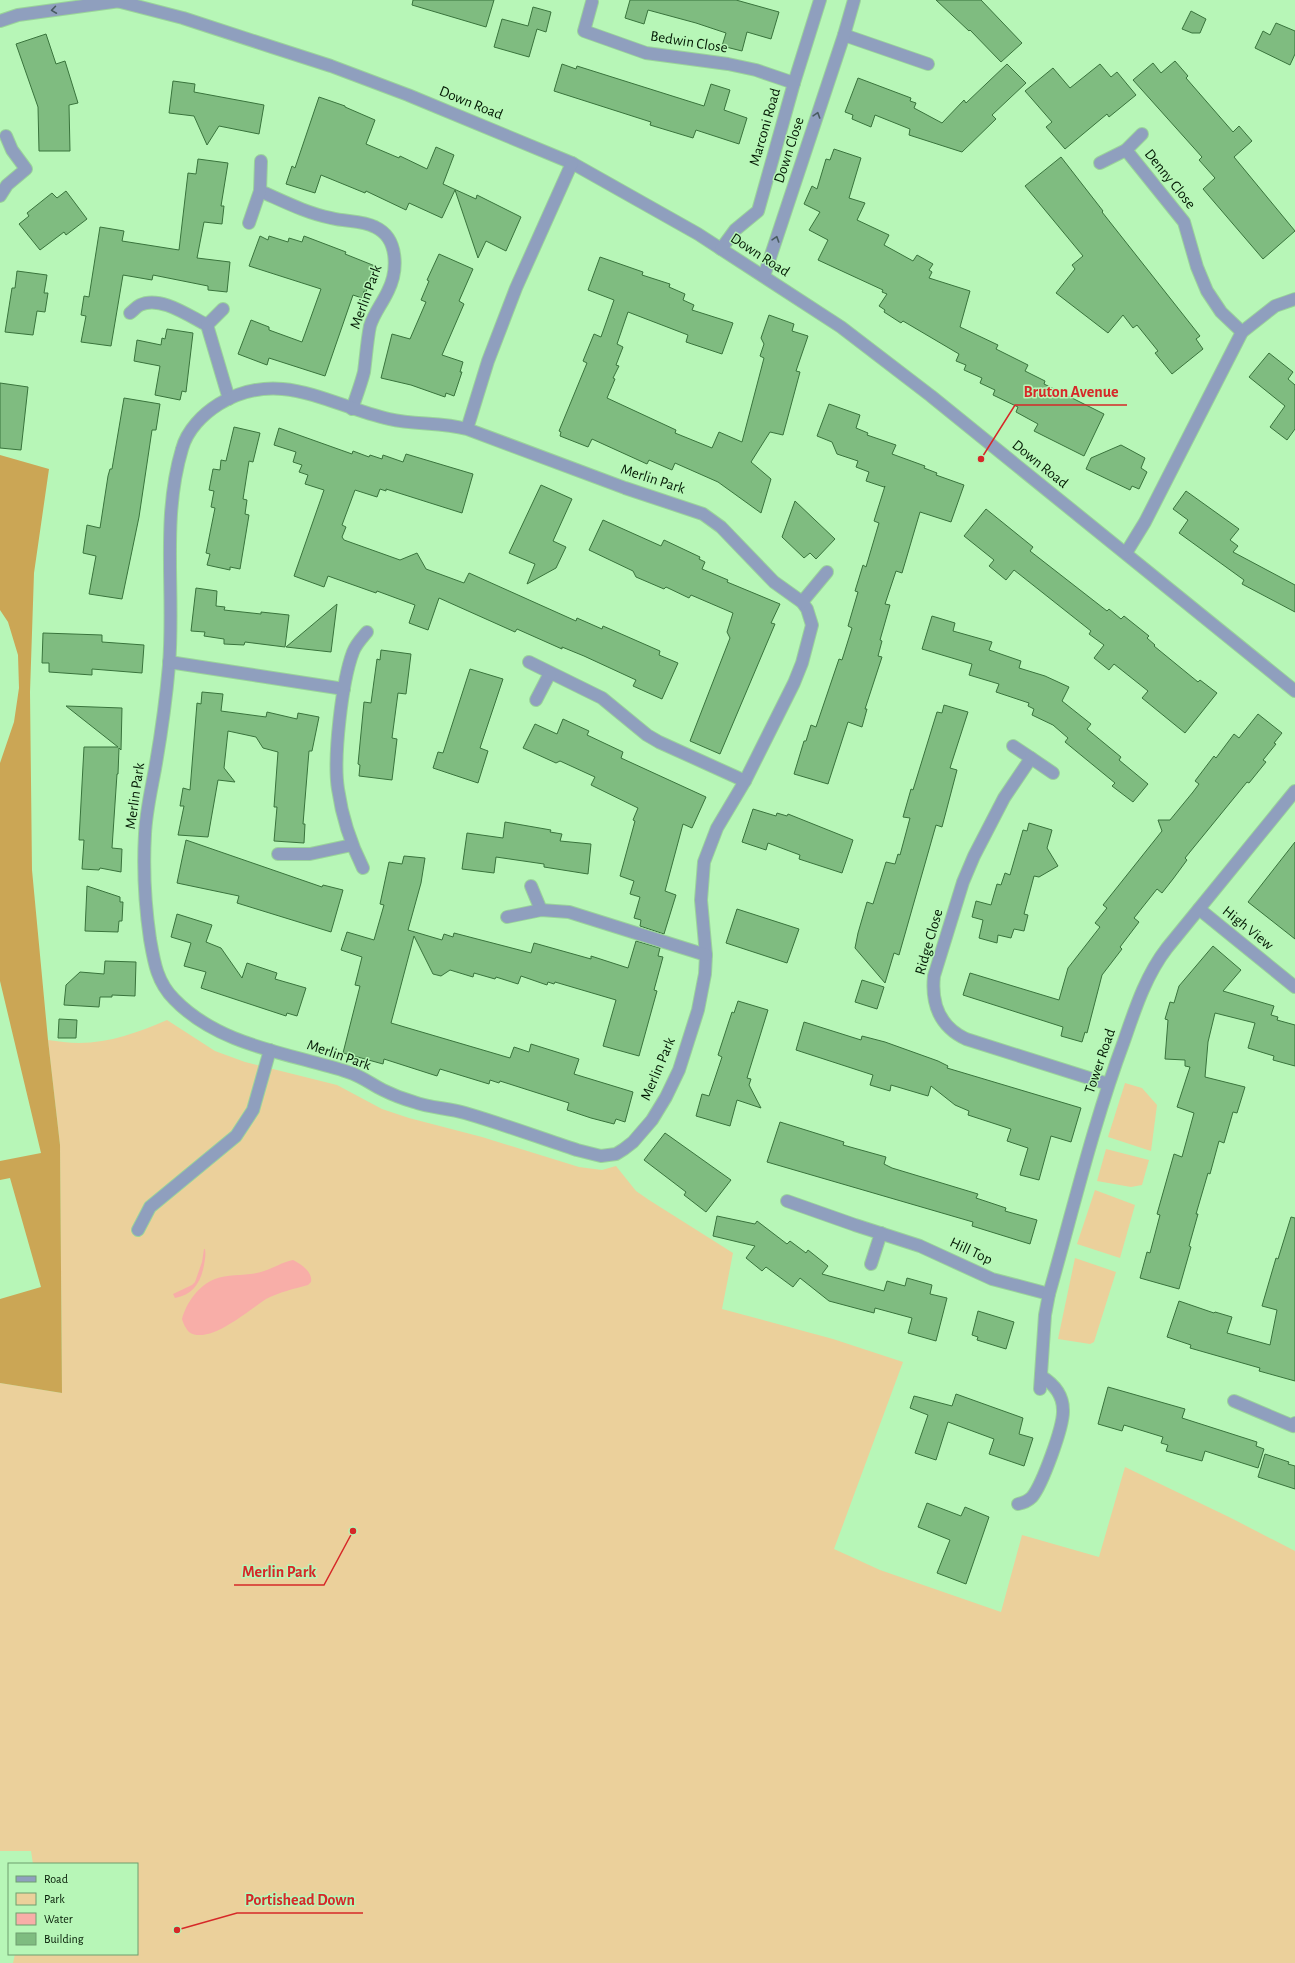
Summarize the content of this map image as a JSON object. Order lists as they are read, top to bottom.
{
  "streets": {
    "street": [
      "Bedwin Close",
      "Down Road",
      "Marconi Road",
      "Down Close",
      "Denny Close",
      "Merlin Park",
      "High View",
      "Ridge Close",
      "Tower Road",
      "Hill Top"
    ]
  },
  "crossings": [
    ["Bedwin Close", "Marconi Road"],
    ["Down Road", "Marconi Road"],
    ["Down Road", "Down Close"],
    ["High View", "Tower Road"],
    ["Ridge Close", "Tower Road"],
    ["Tower Road", "Hill Top"]
  ],
  "one_way": ["Down Close"],
  "places": ["Bruton Avenue", "Merlin Park", "Portishead Down"],
  "legend": [
    "Road",
    "Park",
    "Water",
    "Building"
  ]
}
